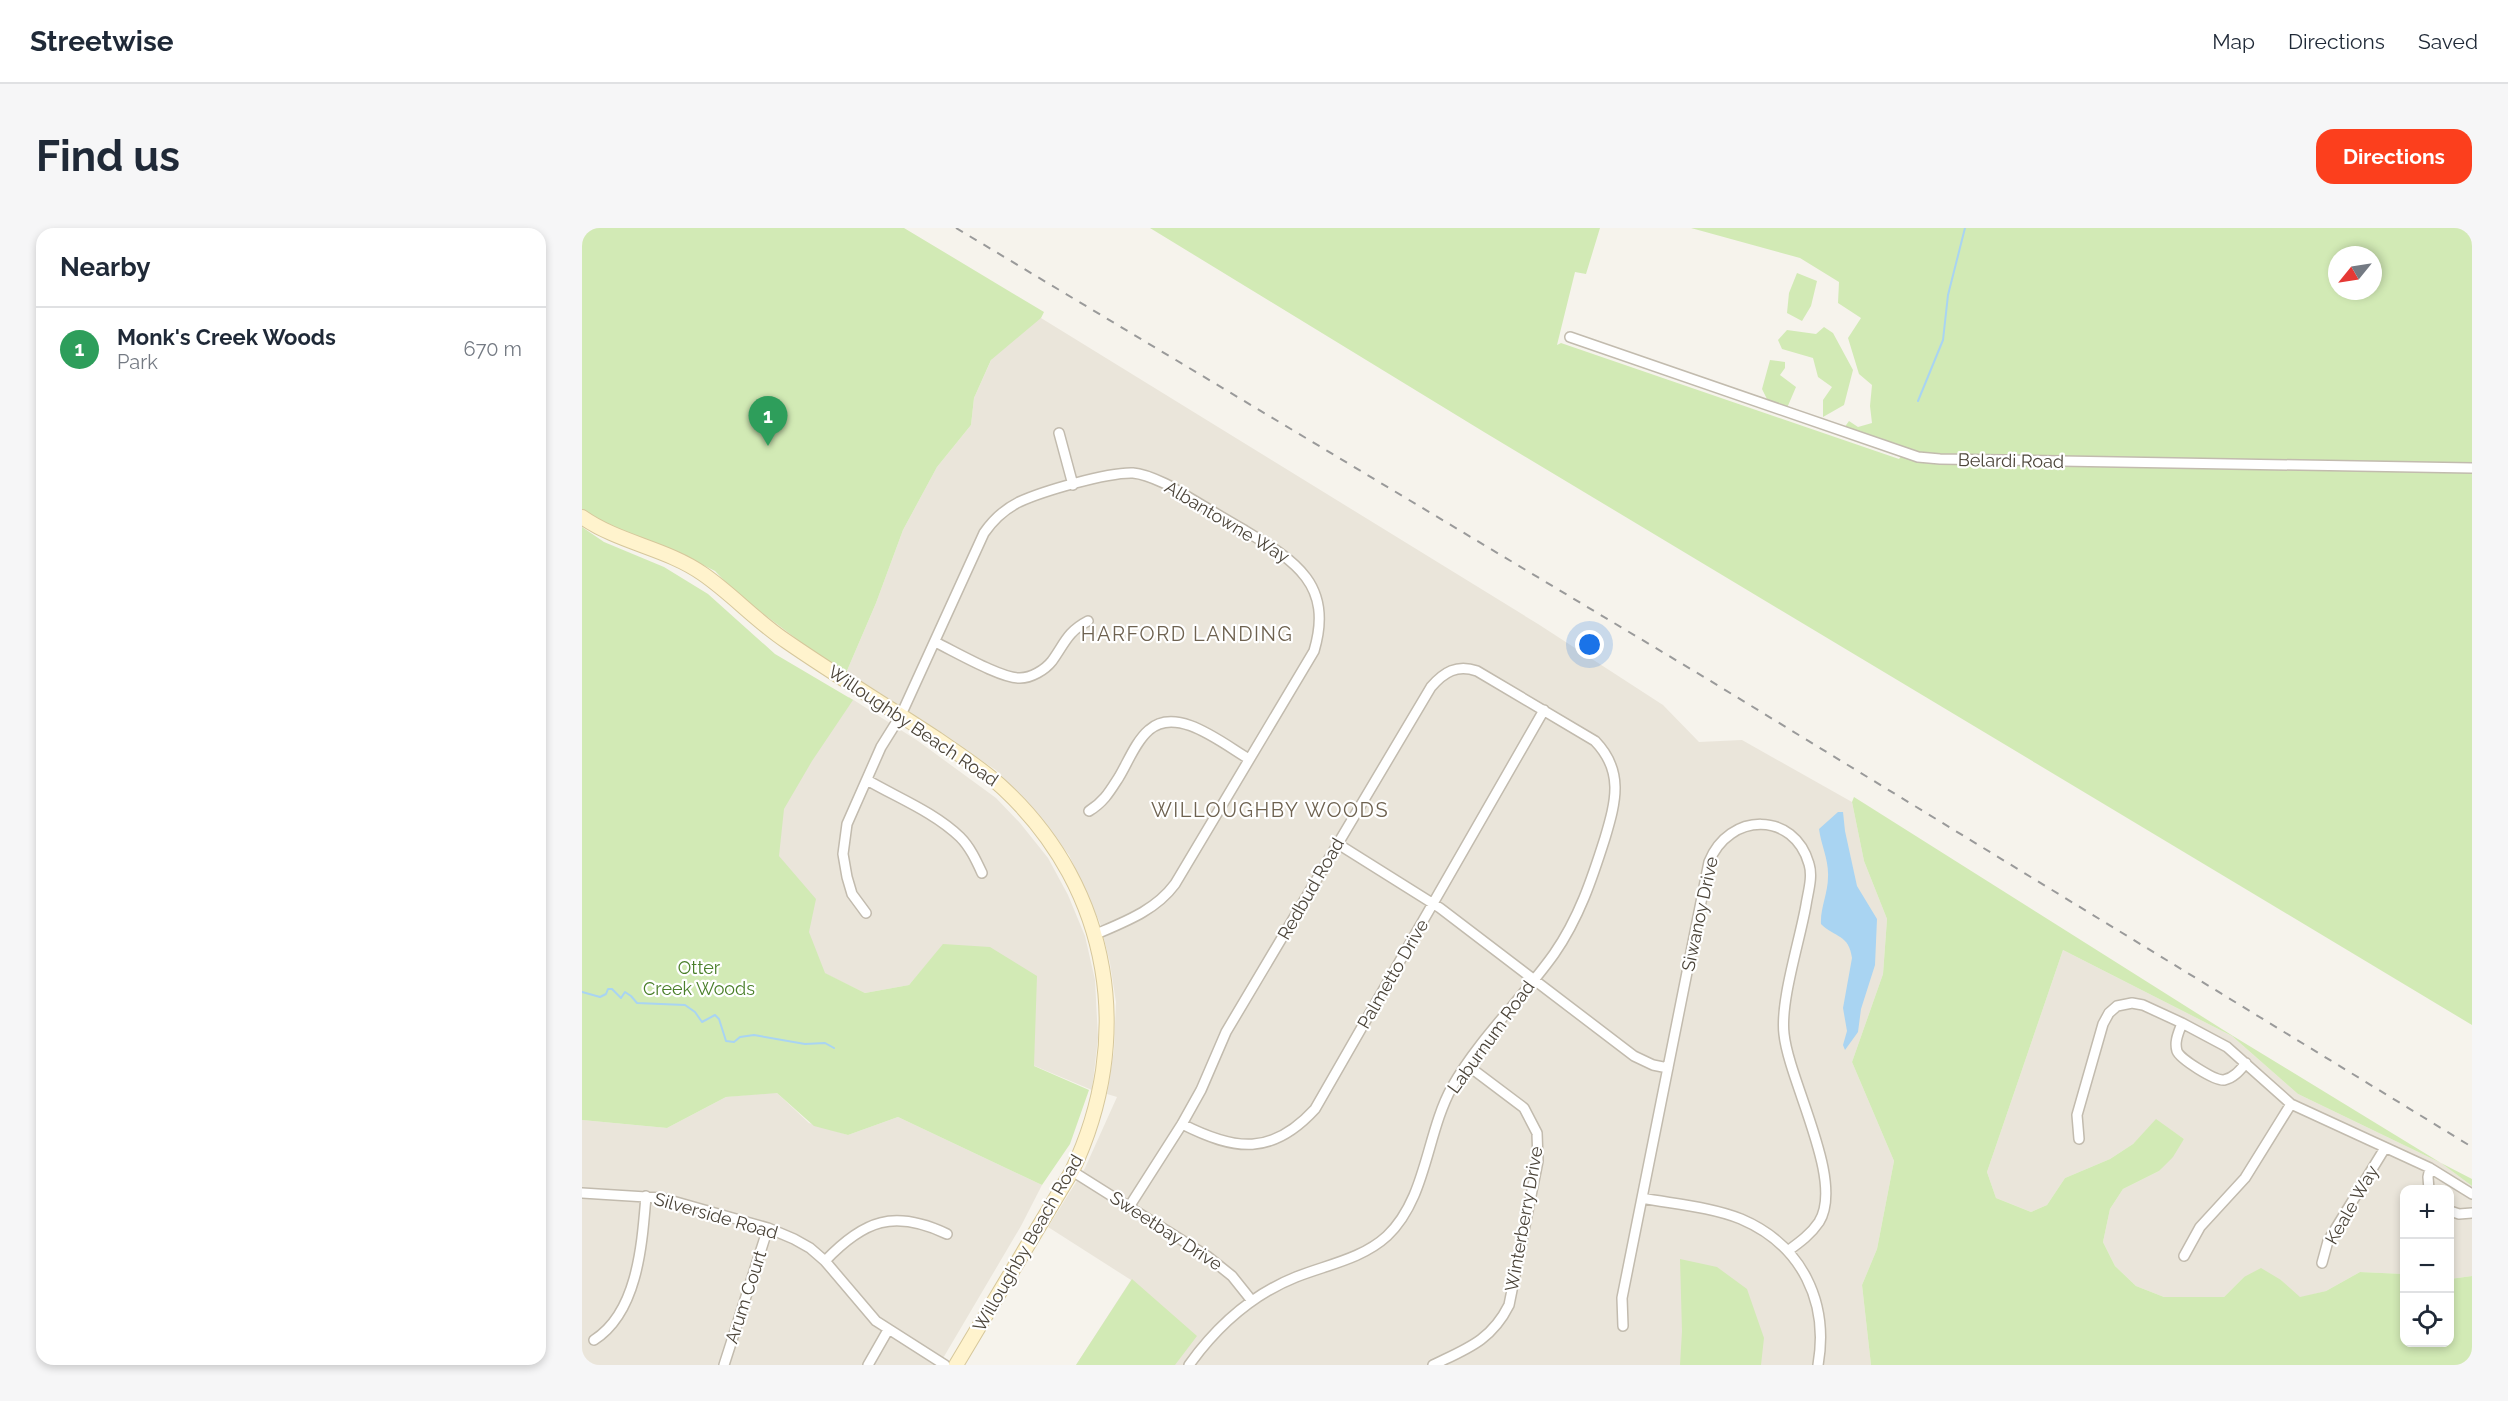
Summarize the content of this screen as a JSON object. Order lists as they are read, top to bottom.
{
  "streets": {
    "street": [
      "Belardi Road",
      "Albantowne Way",
      "Willoughby Beach Road",
      "Redbud Road",
      "Siwanoy Drive",
      "Palmetto Drive",
      "Laburnum Road",
      "Keale Way",
      "Silverside Road",
      "Winterberry Drive",
      "Sweetbay Drive",
      "Arum Court"
    ]
  },
  "crossings": [
    ["Albantowne Way", "Willoughby Beach Road"],
    ["Willoughby Beach Road", "Sweetbay Drive"],
    ["Redbud Road", "Palmetto Drive"],
    ["Redbud Road", "Laburnum Road"],
    ["Redbud Road", "Sweetbay Drive"],
    ["Palmetto Drive", "Laburnum Road"],
    ["Laburnum Road", "Winterberry Drive"],
    ["Laburnum Road", "Sweetbay Drive"],
    ["Silverside Road", "Arum Court"]
  ],
  "districts": ["HARFORD LANDING", "WILLOUGHBY WOODS"],
  "parks": ["Otter Creek Woods"],
  "north": "bottom left",
  "page": {
    "header": "Streetwise",
    "nav": ["Map", "Directions", "Saved"],
    "buttons": "Directions",
    "title": "Find us",
    "heading": "Nearby",
    "list": [
      {
        "mark": "1",
        "name": "Monk's Creek Woods",
        "note": "Park",
        "value": "670 m"
      }
    ],
    "pins": "1",
    "map_buttons": ["+", "−"]
  }
}
